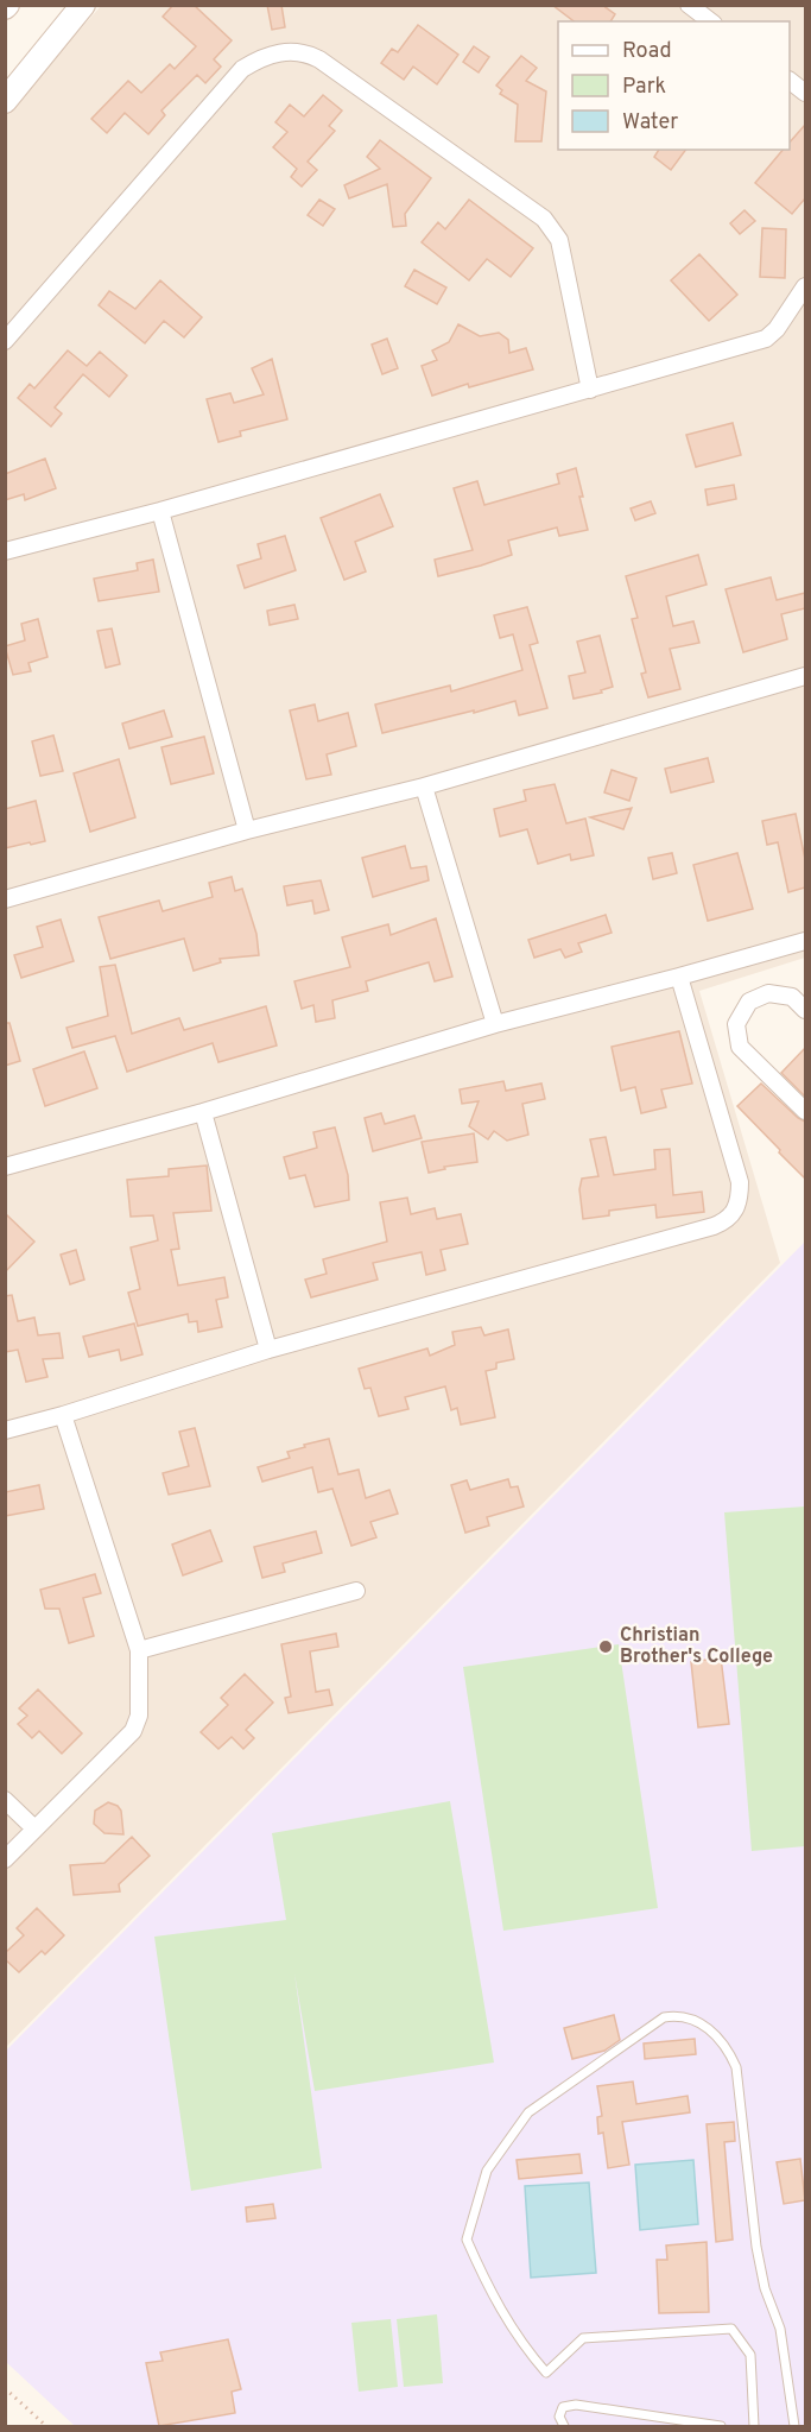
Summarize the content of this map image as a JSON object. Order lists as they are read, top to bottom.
{
  "places": ["Christian Brother's College"],
  "legend": ["Road", "Park", "Water"]
}
